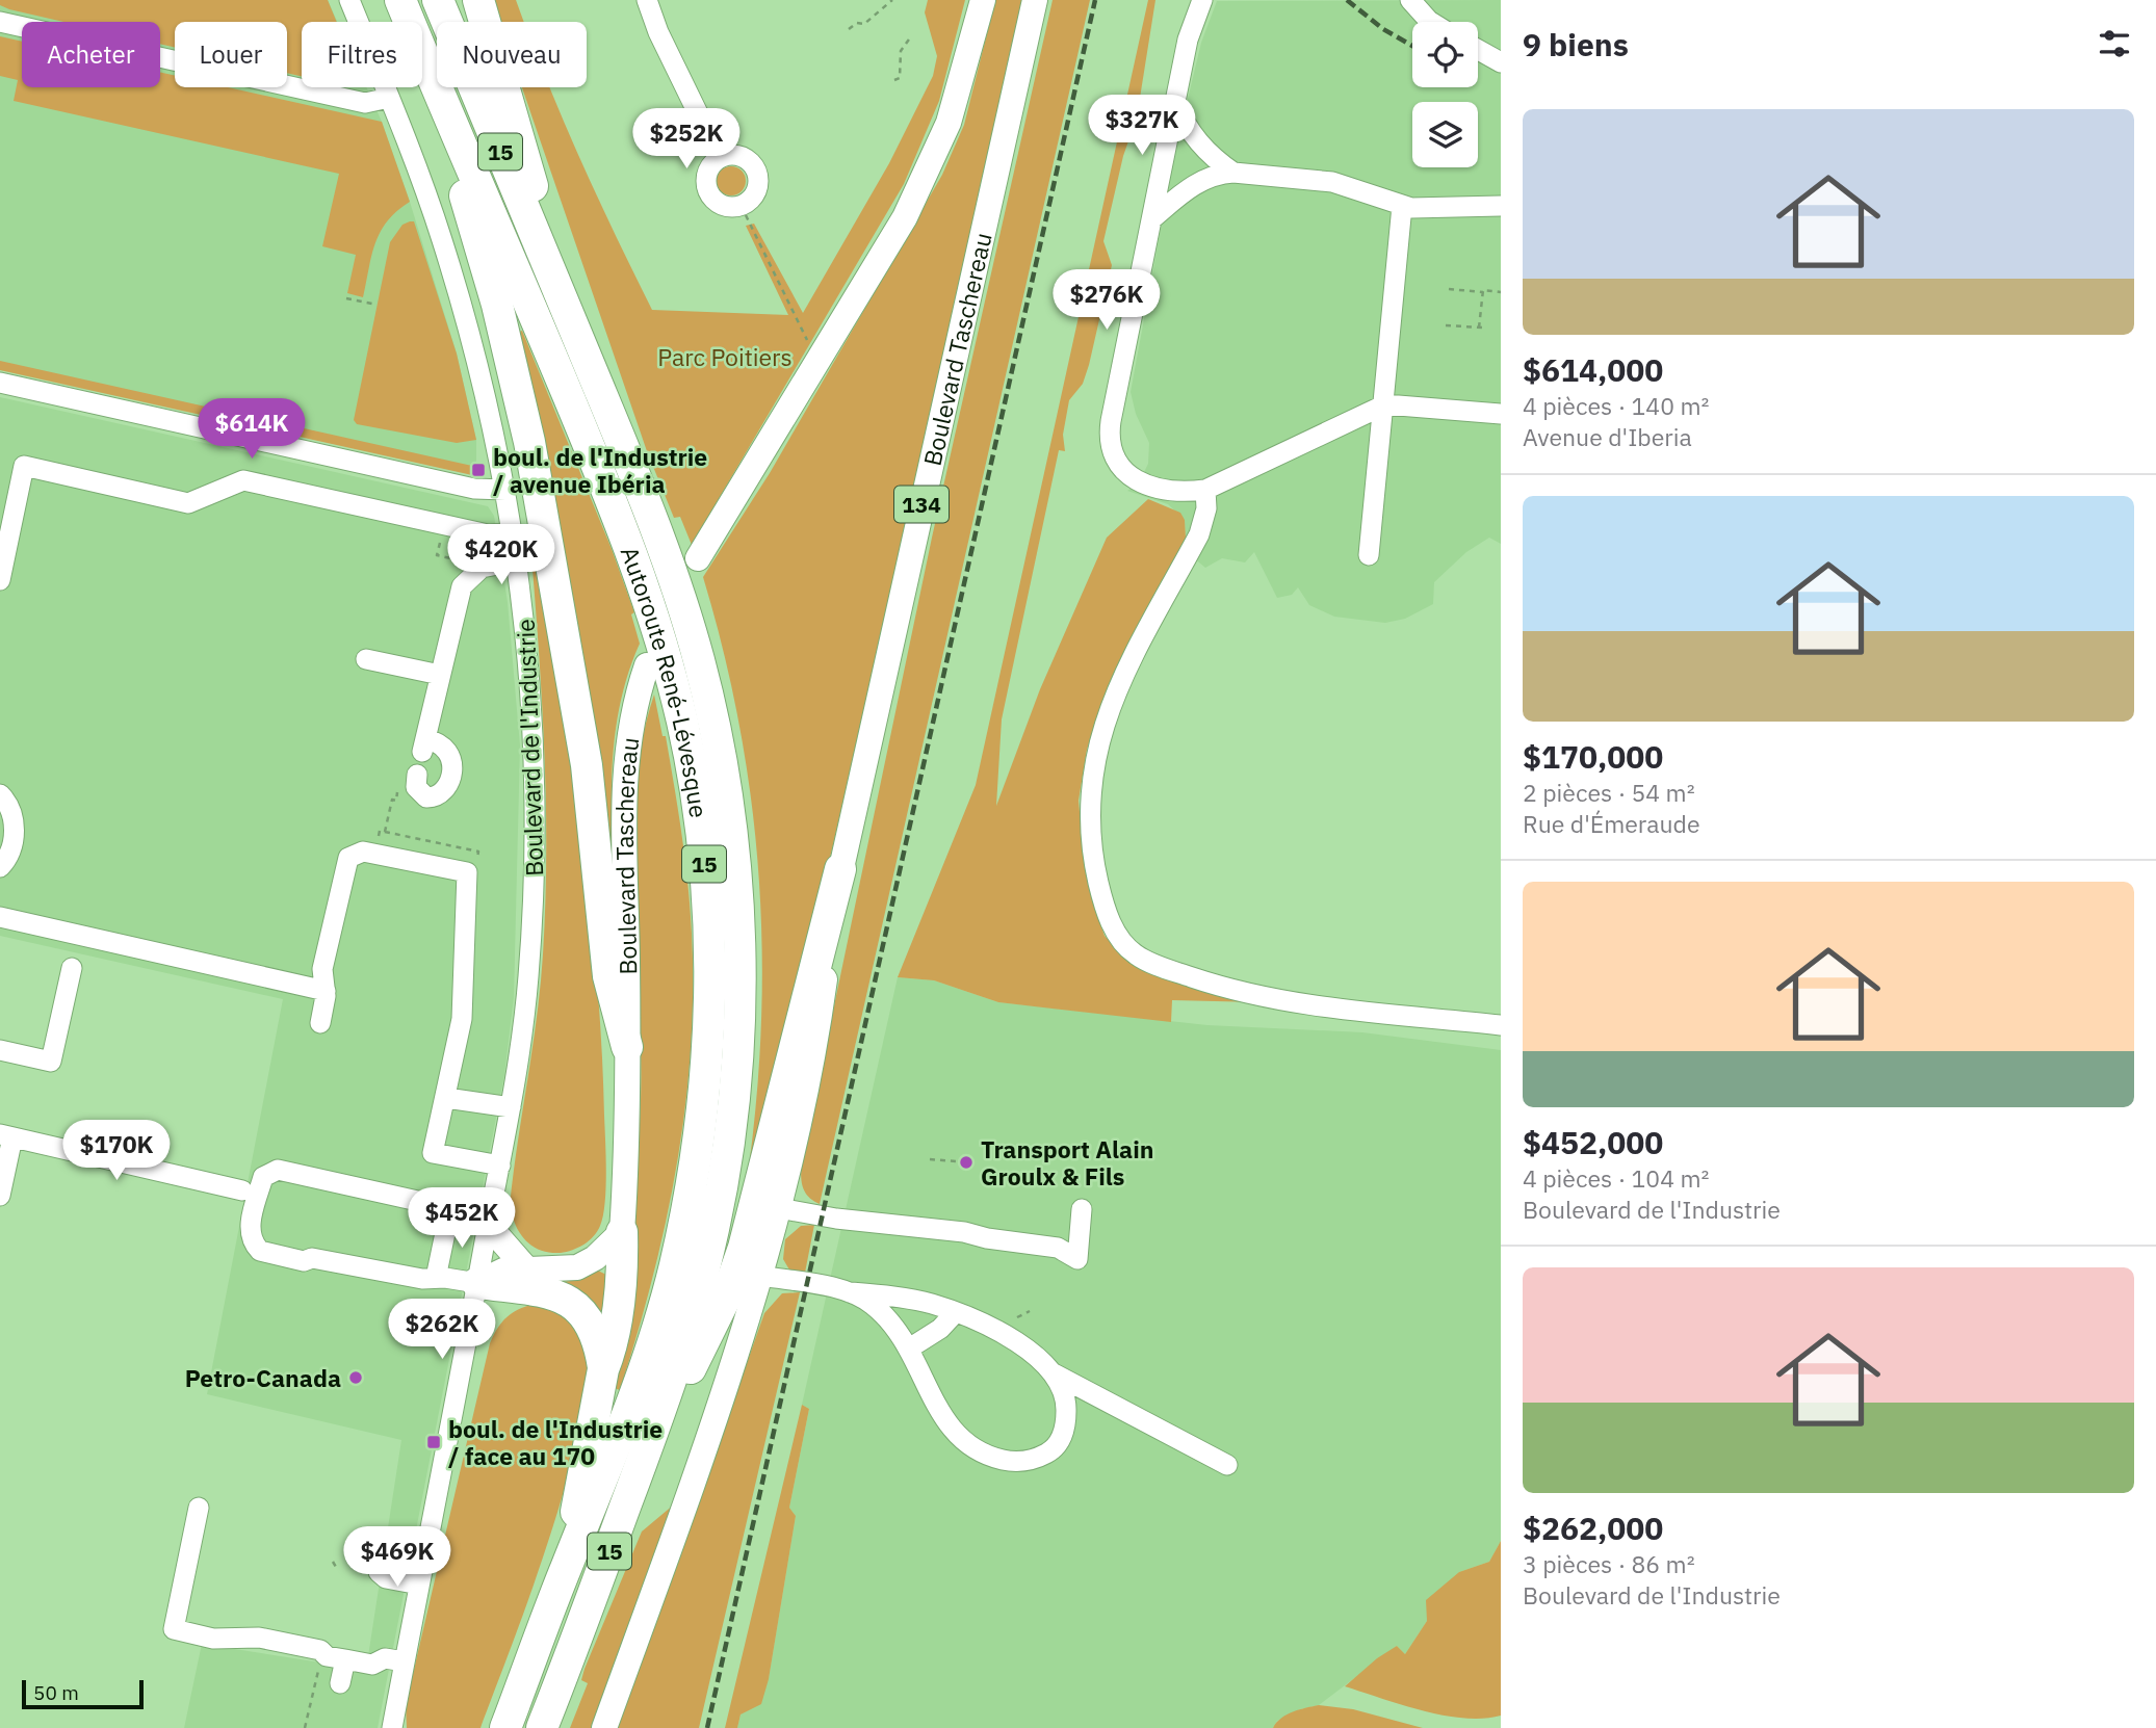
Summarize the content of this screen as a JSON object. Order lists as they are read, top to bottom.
{
  "streets": {
    "highway": ["15", "Autoroute René-Lévesque"],
    "main road": ["Boulevard Taschereau", "134"],
    "street": ["Boulevard de l'Industrie"]
  },
  "parks": ["Parc Poitiers"],
  "places": {
    "transit": ["boul. de l'Industrie / avenue Ibéria", "boul. de l'Industrie / face au 170"],
    "other": ["Transport Alain Groulx & Fils", "Petro-Canada"]
  },
  "scale_bar": "50 m",
  "page": {
    "heading": "9 biens",
    "chip": [
      "Acheter",
      "Louer",
      "Filtres",
      "Nouveau"
    ],
    "list": [
      {
        "name": "$614,000",
        "note": "4 pièces · 140 m² · Avenue d'Iberia"
      },
      {
        "name": "$170,000",
        "note": "2 pièces · 54 m² · Rue d'Émeraude"
      },
      {
        "name": "$452,000",
        "note": "4 pièces · 104 m² · Boulevard de l'Industrie"
      },
      {
        "name": "$262,000",
        "note": "3 pièces · 86 m² · Boulevard de l'Industrie"
      }
    ],
    "price": [
      "$327K",
      "$252K",
      "$276K",
      "$614K",
      "$420K",
      "$170K",
      "$452K",
      "$262K",
      "$469K"
    ],
    "scale": "50 m"
  }
}
